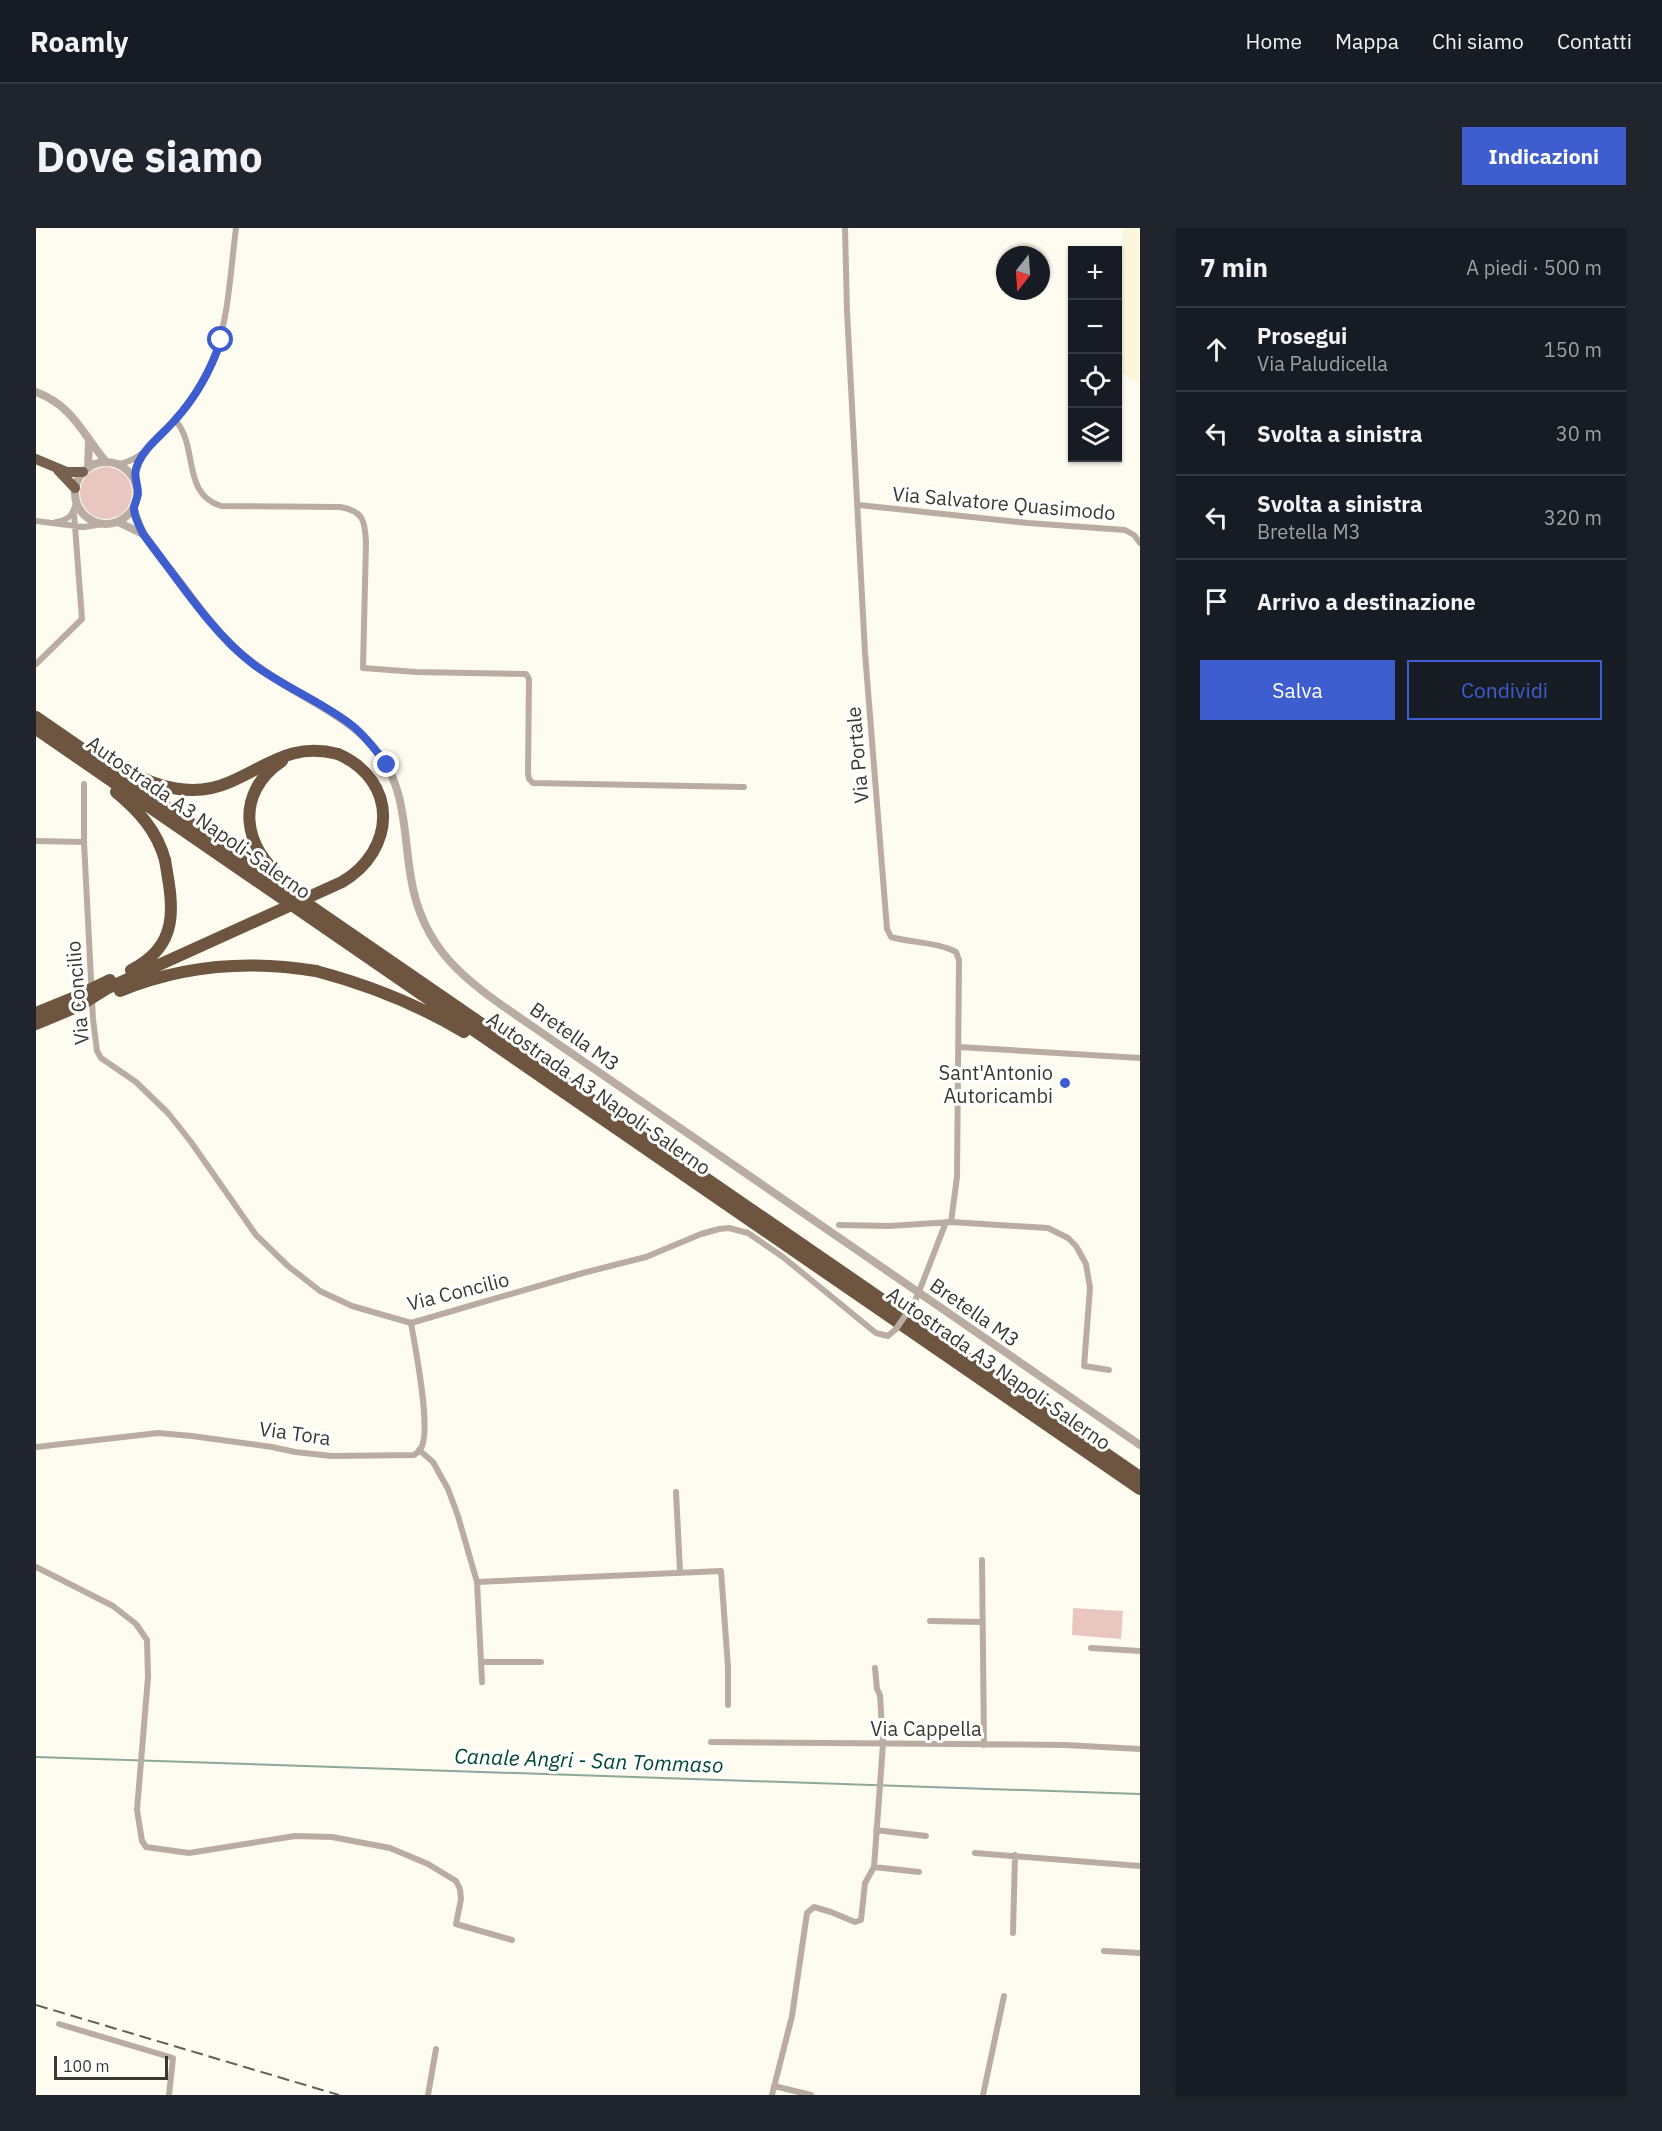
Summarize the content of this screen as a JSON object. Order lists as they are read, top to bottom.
{
  "streets": {
    "highway": ["Autostrada A3 Napoli-Salerno"],
    "street": [
      "Via Salvatore Quasimodo",
      "Via Portale",
      "Via Concilio",
      "Bretella M3",
      "Via Tora",
      "Via Cappella"
    ]
  },
  "crossings": [
    ["Via Salvatore Quasimodo", "Via Portale"],
    ["Via Portale", "Via Concilio"]
  ],
  "water": ["Canale Angri - San Tommaso"],
  "places": ["Sant'Antonio Autoricambi"],
  "scale_bar": "100 m",
  "north": "bottom",
  "page": {
    "header": "Roamly",
    "nav": [
      "Home",
      "Mappa",
      "Chi siamo",
      "Contatti"
    ],
    "buttons": [
      "Indicazioni",
      ["Salva", "Condividi"]
    ],
    "title": "Dove siamo",
    "heading": ["7 min", "A piedi · 500 m"],
    "map_buttons": ["+", "−"],
    "list": [
      ["Prosegui", "Via Paludicella", "150 m"],
      ["Svolta a sinistra", "30 m"],
      ["Svolta a sinistra", "Bretella M3", "320 m"],
      "Arrivo a destinazione"
    ],
    "scale": "100 m"
  }
}
